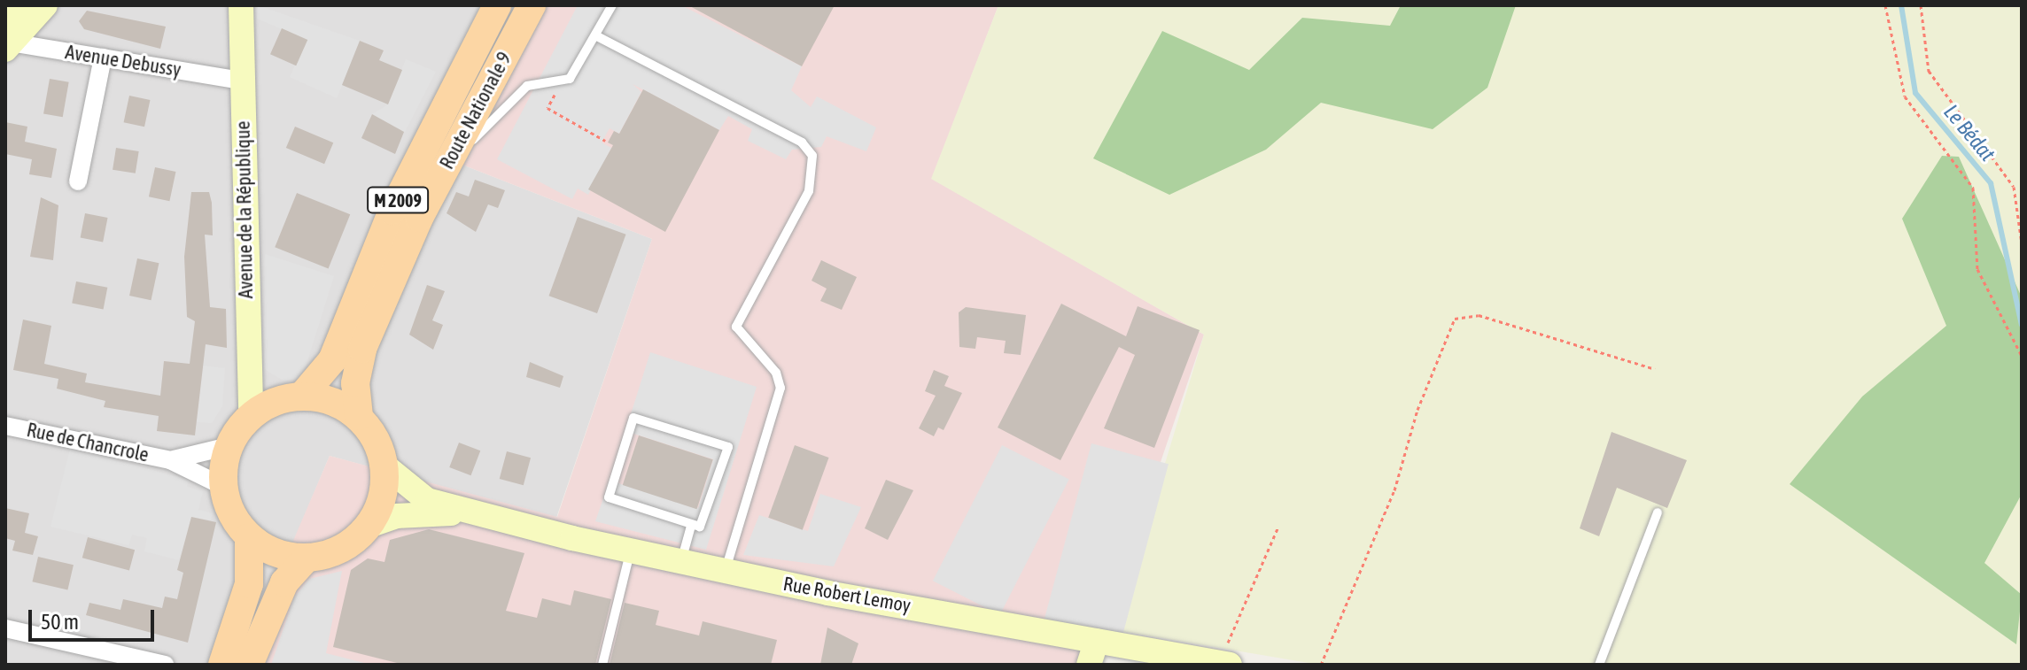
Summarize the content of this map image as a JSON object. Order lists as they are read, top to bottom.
{
  "streets": {
    "main road": [
      "Route Nationale 9",
      "M 2009",
      "Avenue de la République",
      "Rue Robert Lemoy"
    ],
    "street": ["Avenue Debussy", "Rue de Chancrole"]
  },
  "crossings": [
    ["Avenue Debussy", "Avenue de la République"],
    ["Route Nationale 9", "M 2009"],
    ["Route Nationale 9", "Avenue de la République"],
    ["Route Nationale 9", "Rue de Chancrole"],
    ["Route Nationale 9", "Rue Robert Lemoy"],
    ["M 2009", "Avenue de la République"],
    ["M 2009", "Rue de Chancrole"],
    ["M 2009", "Rue Robert Lemoy"],
    ["Avenue de la République", "Rue de Chancrole"],
    ["Avenue de la République", "Rue Robert Lemoy"],
    ["Rue de Chancrole", "Rue Robert Lemoy"]
  ],
  "water": ["Le Bédat"],
  "scale_bar": "50 m"
}
